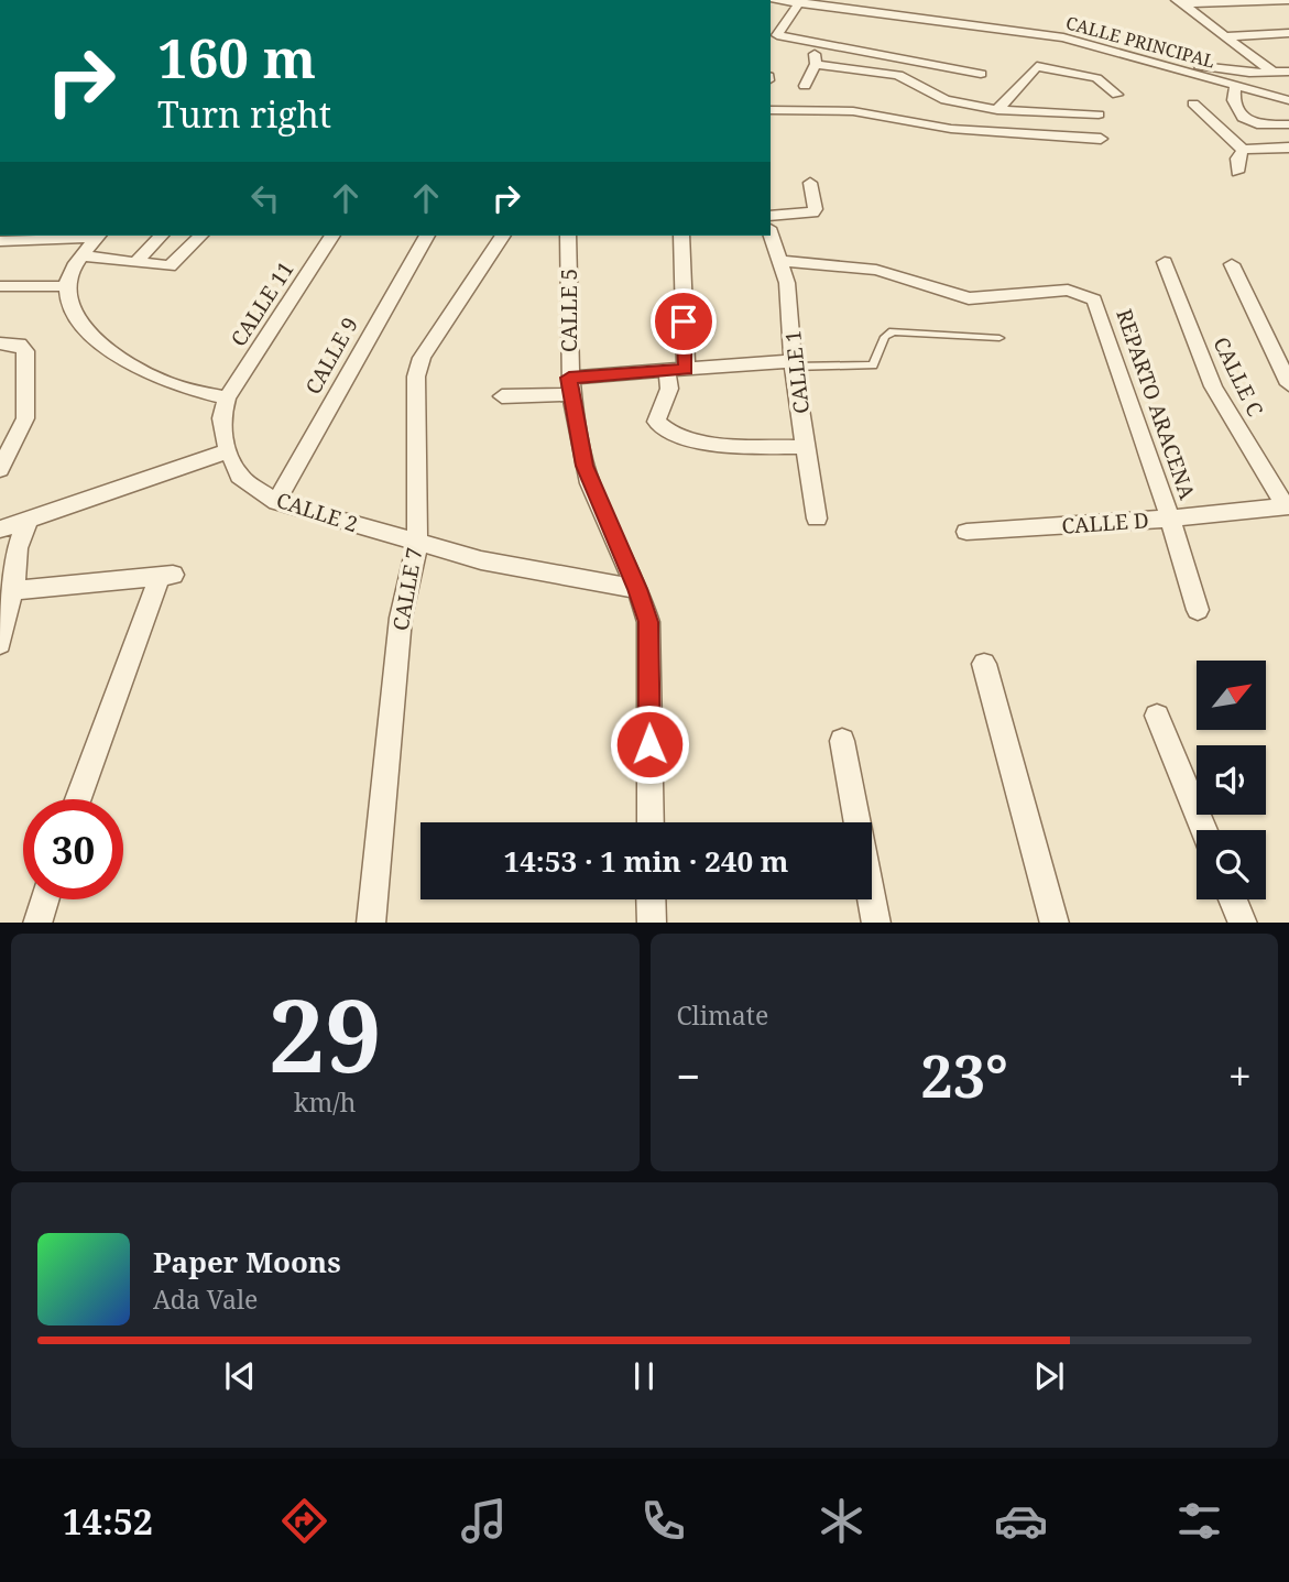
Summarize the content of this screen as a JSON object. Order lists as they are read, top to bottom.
{
  "streets": {
    "street": [
      "CALLE PRINCIPAL",
      "CALLE 11",
      "CALLE 5",
      "CALLE 9",
      "CALLE 1",
      "CALLE C",
      "REPARTO ARACENA",
      "CALLE 2",
      "CALLE D",
      "CALLE 7"
    ]
  },
  "crossings": [
    ["CALLE 11", "CALLE 2"],
    ["CALLE 5", "CALLE 2"],
    ["CALLE 9", "CALLE 2"],
    ["CALLE 1", "REPARTO ARACENA"],
    ["CALLE C", "CALLE D"],
    ["REPARTO ARACENA", "CALLE D"],
    ["CALLE 2", "CALLE 7"]
  ],
  "north": "top right",
  "page": {
    "turn": ["160 m", "Turn right"],
    "limit": "30",
    "trip": "14:53 · 1 min · 240 m",
    "tile": [
      ["29", "km/h"],
      "Climate"
    ],
    "heat": ["−", "23°", "+"],
    "song": ["Paper Moons", "Ada Vale"],
    "tabs": "14:52"
  }
}
